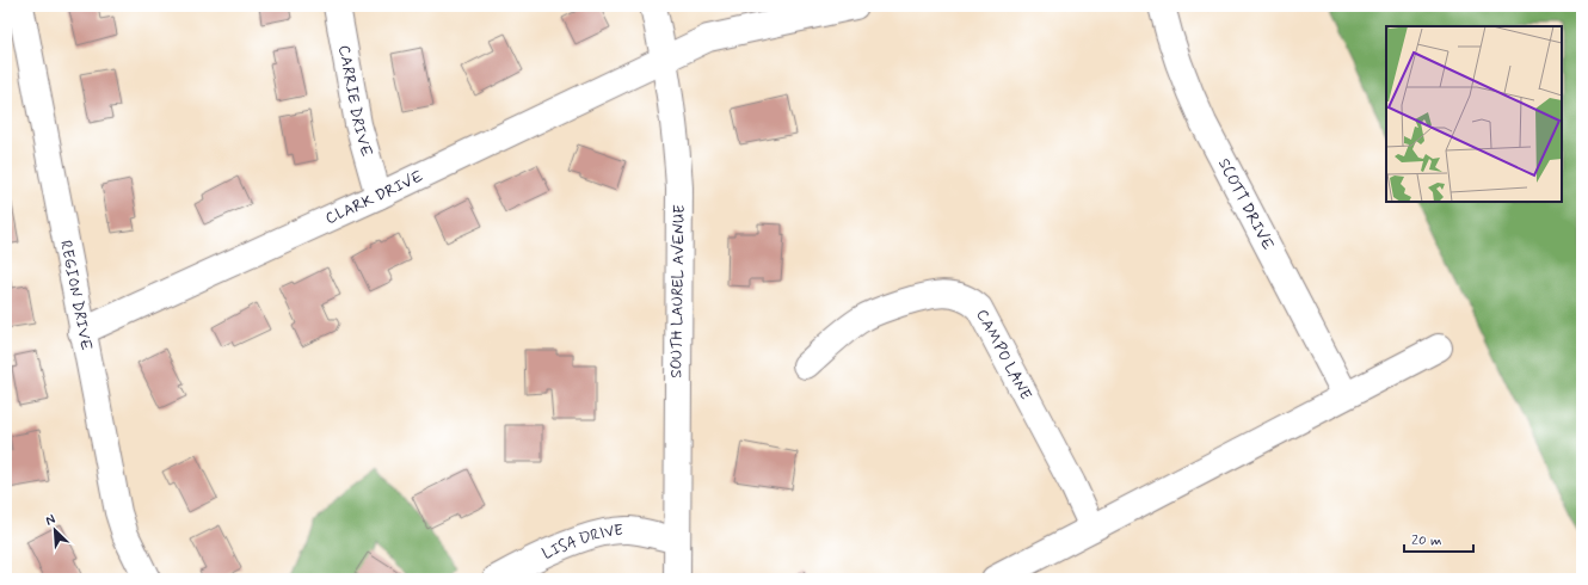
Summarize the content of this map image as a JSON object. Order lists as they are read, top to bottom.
{
  "streets": {
    "street": [
      "CARRIE DRIVE",
      "CLARK DRIVE",
      "SCOTT DRIVE",
      "SOUTH LAUREL AVENUE",
      "REGION DRIVE",
      "CAMPO LANE",
      "LISA DRIVE"
    ]
  },
  "crossings": [
    ["CARRIE DRIVE", "CLARK DRIVE"],
    ["CLARK DRIVE", "SOUTH LAUREL AVENUE"],
    ["CLARK DRIVE", "REGION DRIVE"],
    ["SOUTH LAUREL AVENUE", "LISA DRIVE"]
  ],
  "scale_bar": "20 m",
  "north": "top left"
}
